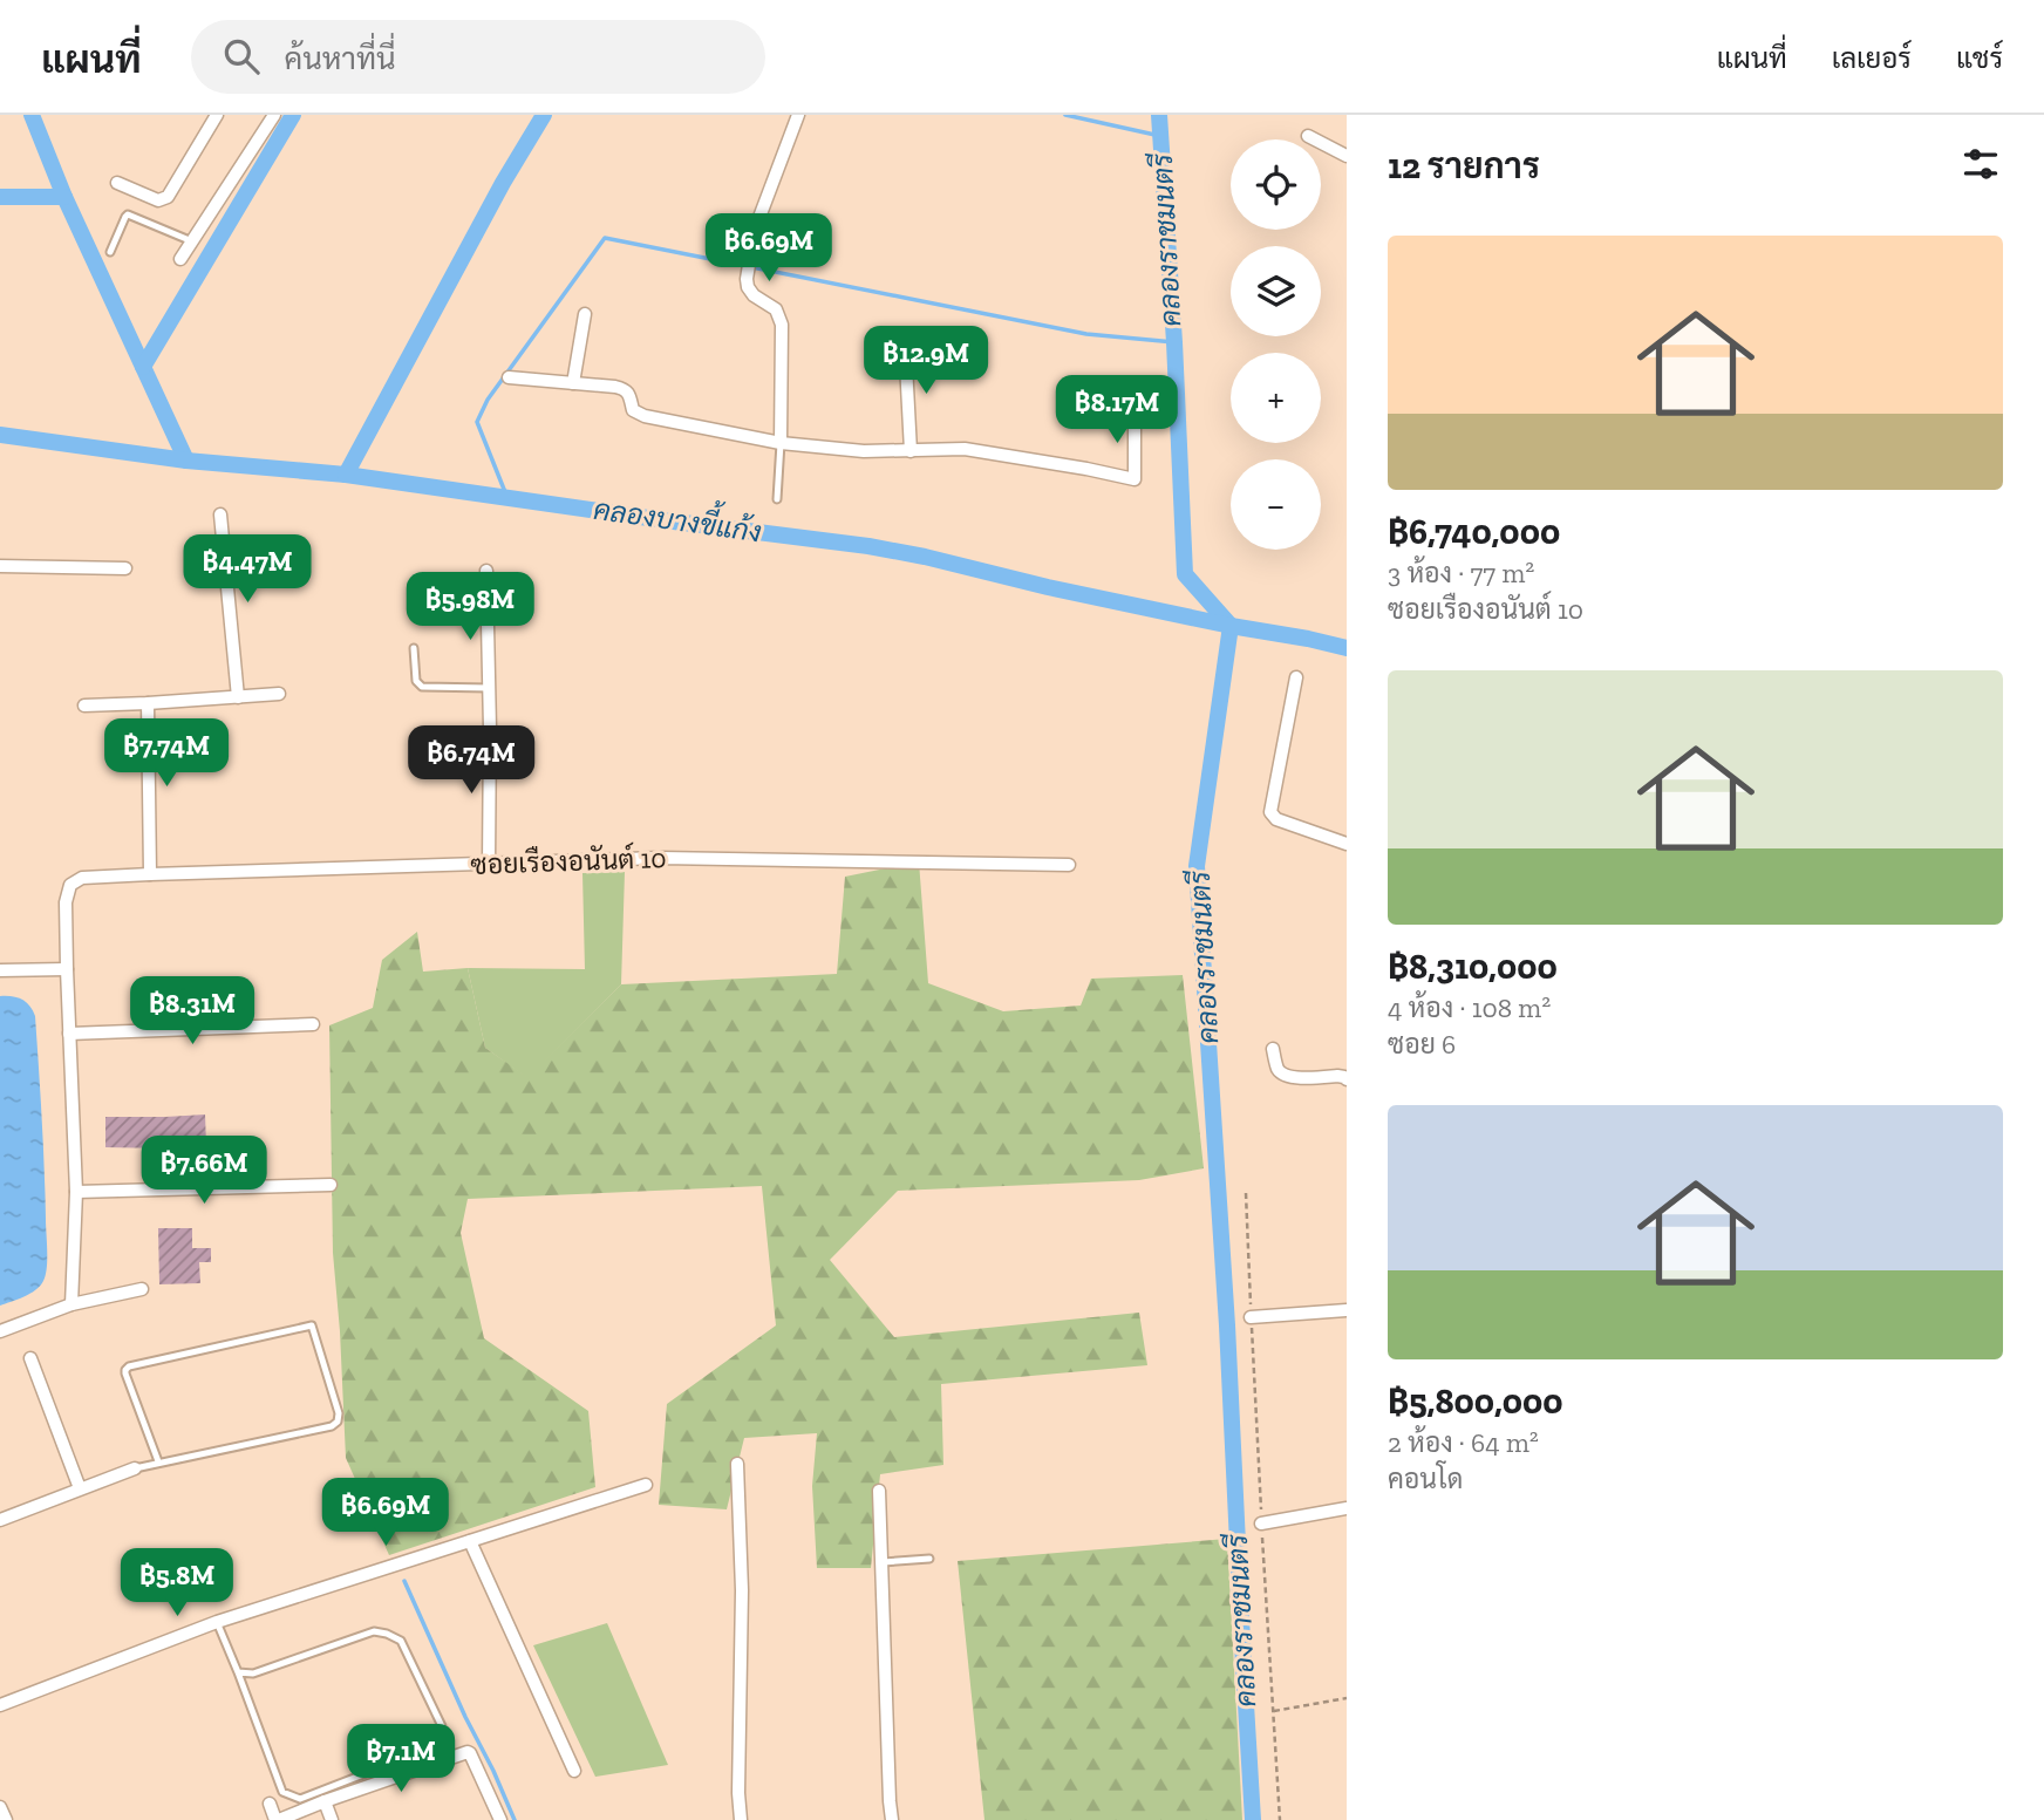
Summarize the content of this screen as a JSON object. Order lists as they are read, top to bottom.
{
  "streets": {
    "street": ["ซอยเรืองอนันต์ 10"]
  },
  "water": ["คลองราชมนตรี", "คลองบางขี้แก้ง"],
  "page": {
    "header": "แผนที่",
    "search": "ค้นหาที่นี่",
    "nav": ["แผนที่", "เลเยอร์", "แชร์"],
    "heading": "12 รายการ",
    "map_buttons": ["+", "−"],
    "price": [
      "฿6.69M",
      "฿12.9M",
      "฿8.17M",
      "฿4.47M",
      "฿5.98M",
      "฿7.74M",
      "฿6.74M",
      "฿8.31M",
      "฿7.66M",
      "฿6.69M",
      "฿5.8M",
      "฿7.1M"
    ],
    "list": [
      {
        "name": "฿6,740,000",
        "note": "3 ห้อง · 77 m² · ซอยเรืองอนันต์ 10"
      },
      {
        "name": "฿8,310,000",
        "note": "4 ห้อง · 108 m² · ซอย 6"
      },
      {
        "name": "฿5,800,000",
        "note": "2 ห้อง · 64 m² · คอนโด"
      }
    ]
  }
}
